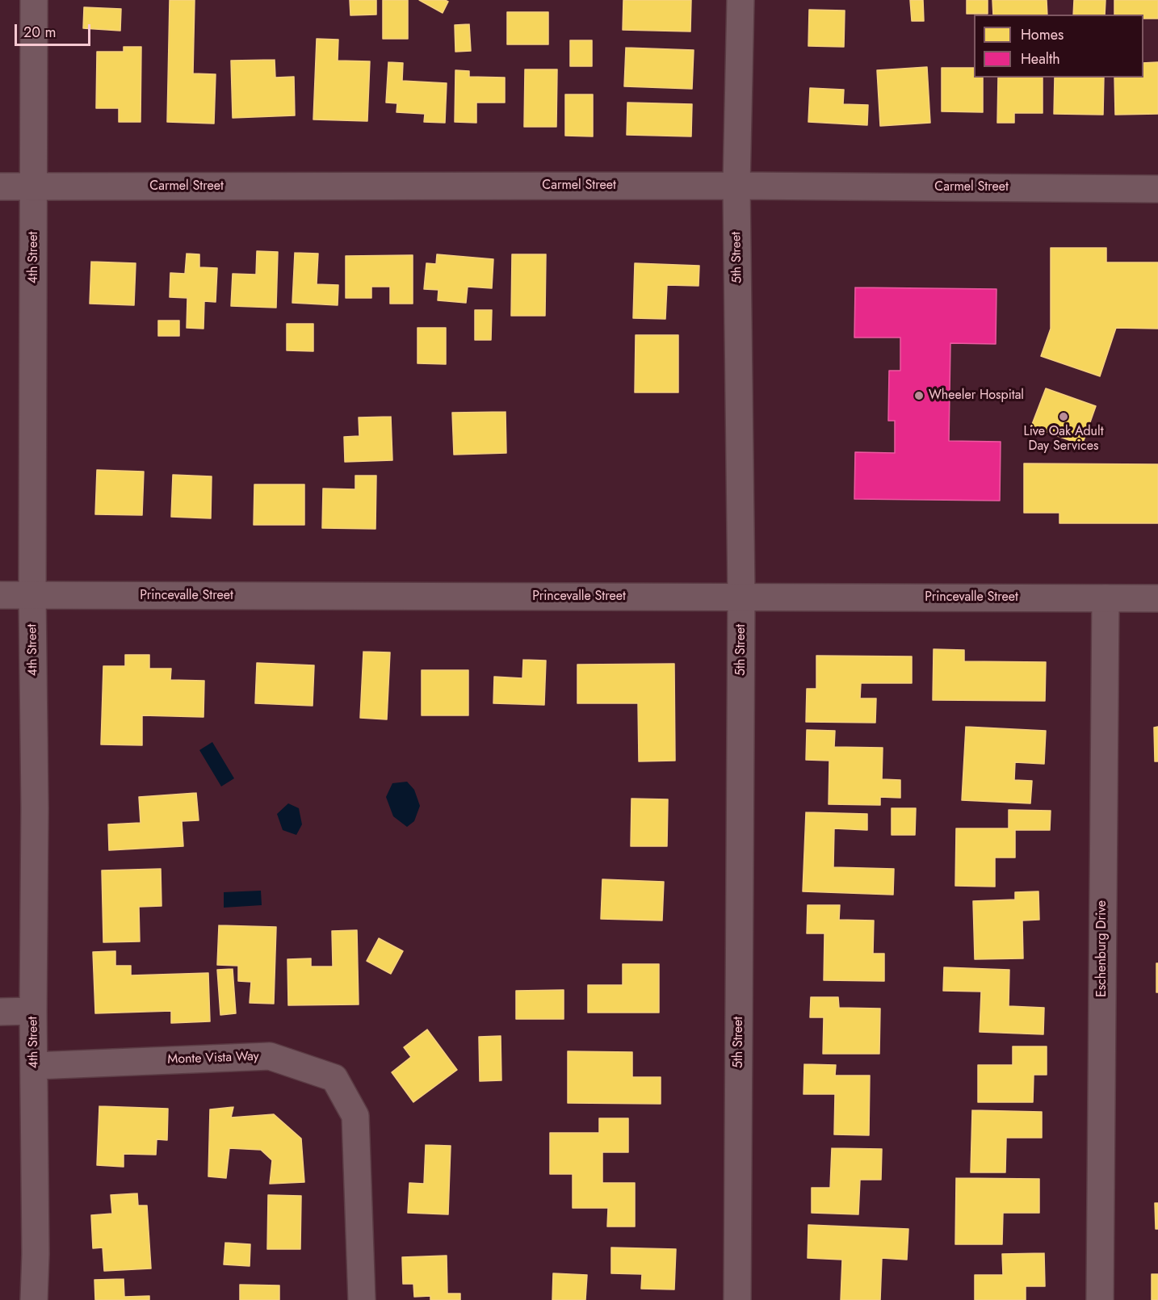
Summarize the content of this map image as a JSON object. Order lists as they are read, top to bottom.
{
  "streets": {
    "street": [
      "Carmel Street",
      "4th Street",
      "5th Street",
      "Princevalle Street",
      "Eschenburg Drive",
      "Monte Vista Way"
    ]
  },
  "crossings": [
    ["Carmel Street", "4th Street"],
    ["Carmel Street", "5th Street"],
    ["4th Street", "Princevalle Street"],
    ["4th Street", "Monte Vista Way"],
    ["5th Street", "Princevalle Street"],
    ["Princevalle Street", "Eschenburg Drive"]
  ],
  "places": ["Wheeler Hospital", "Live Oak Adult Day Services"],
  "legend": ["Homes", "Health"],
  "scale_bar": "20 m"
}
